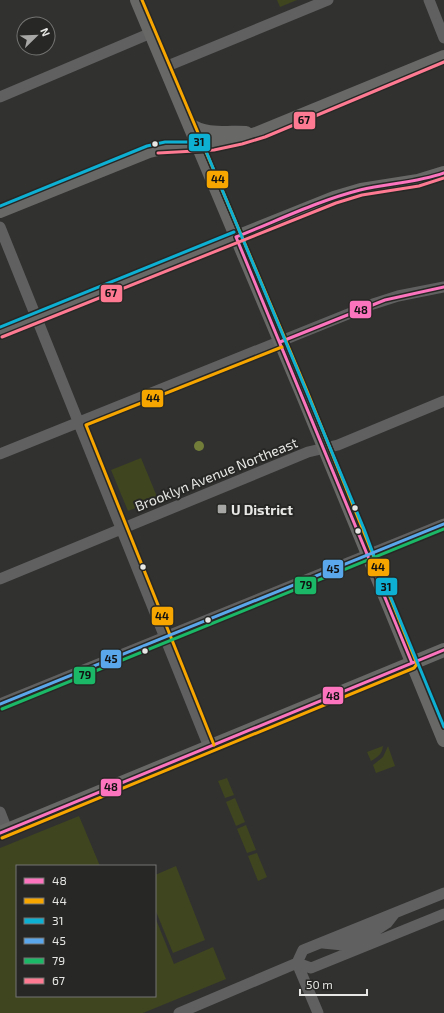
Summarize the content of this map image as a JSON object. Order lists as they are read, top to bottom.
{
  "streets": {
    "street": ["Brooklyn Avenue Northeast"]
  },
  "places": {
    "transit": ["U District"]
  },
  "lines": [
    "transit line 44",
    "transit line 67",
    "transit line 31",
    "transit line 48",
    "transit line 45",
    "transit line 79"
  ],
  "legend": [
    "48",
    "44",
    "31",
    "45",
    "79",
    "67"
  ],
  "scale_bar": "50 m",
  "north": "top right"
}
